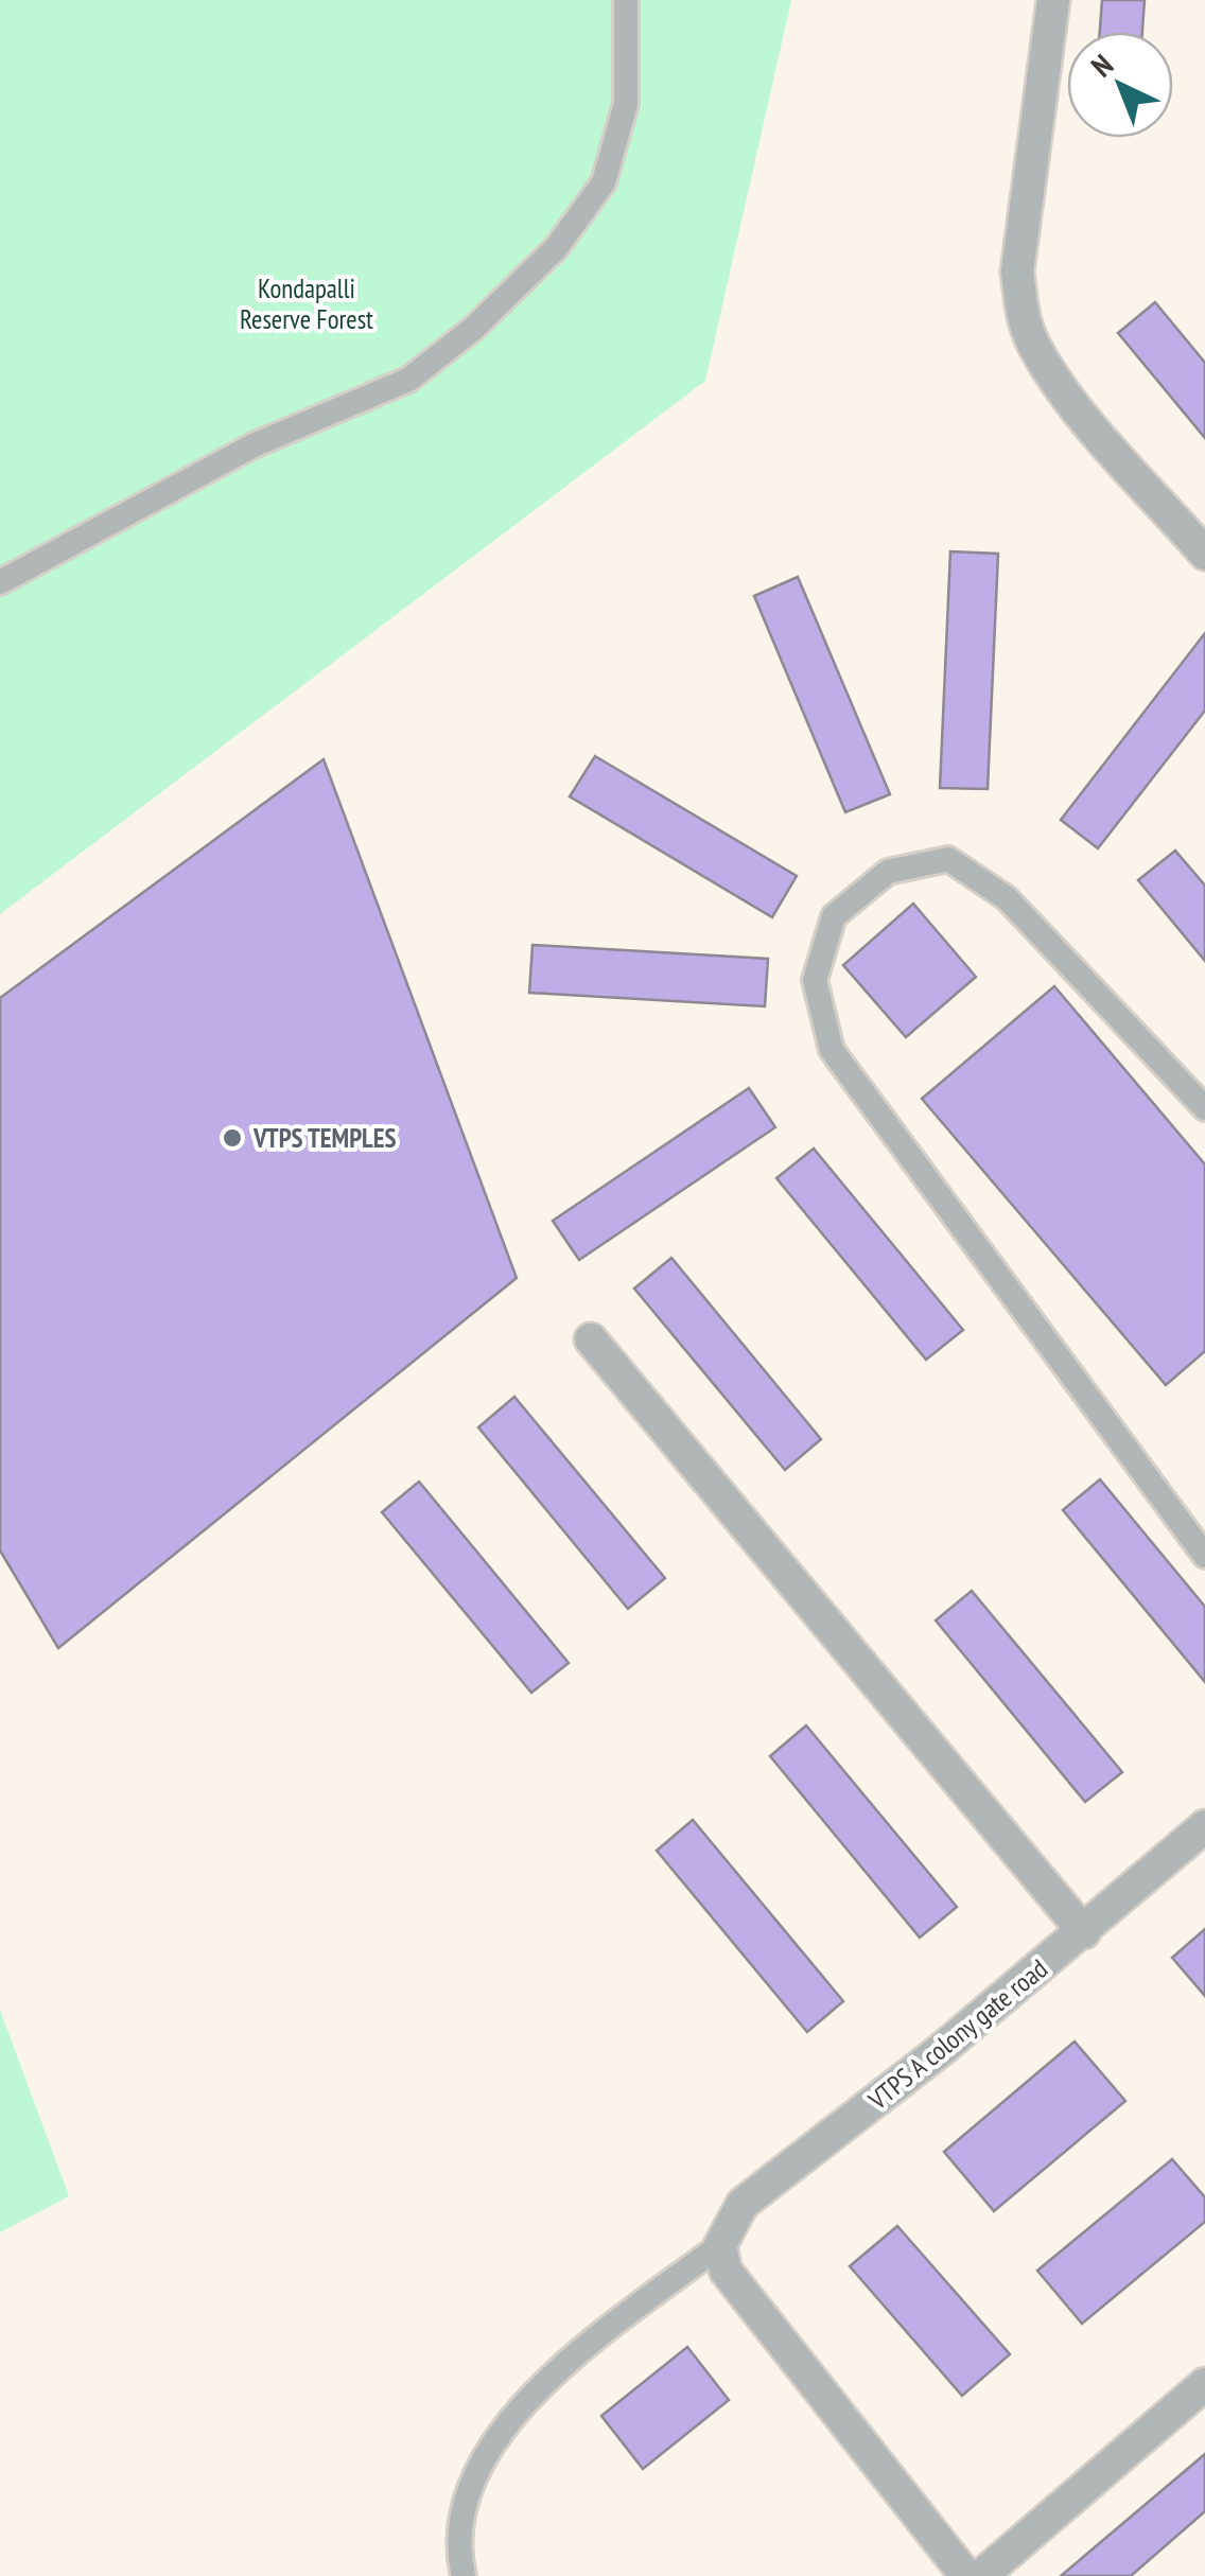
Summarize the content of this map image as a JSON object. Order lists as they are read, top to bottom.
{
  "streets": {
    "street": ["VTPS A colony gate road"]
  },
  "parks": ["Kondapalli Reserve Forest"],
  "places": ["VTPS TEMPLES"],
  "north": "top left"
}
